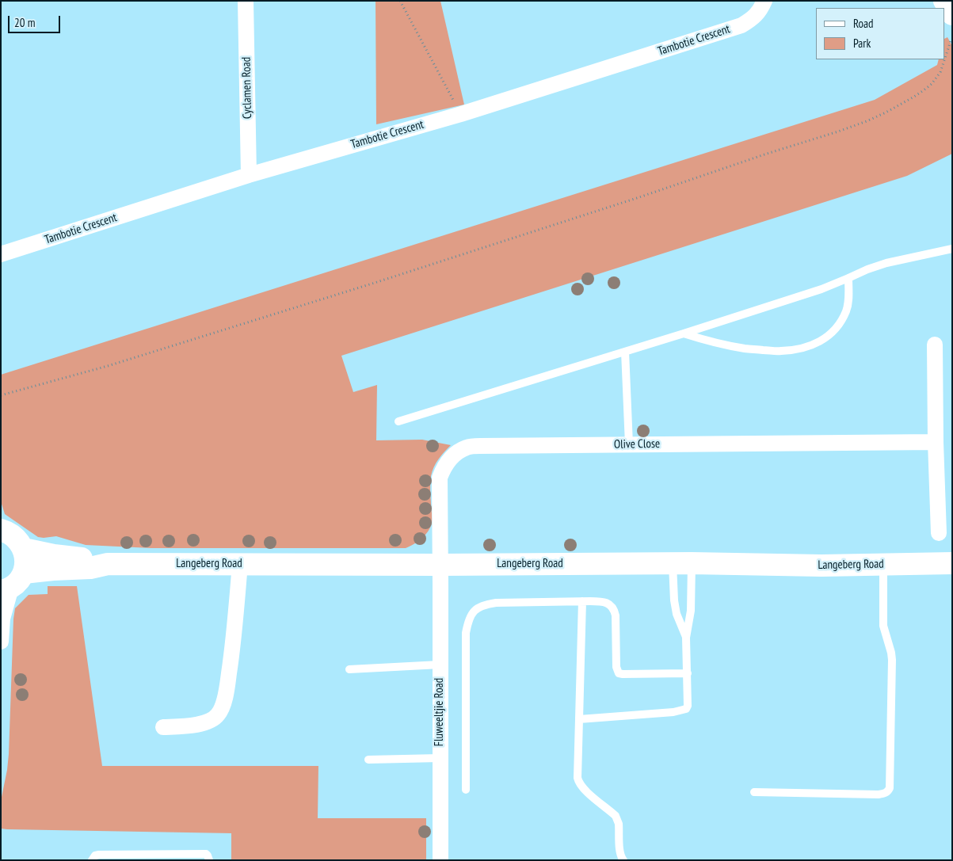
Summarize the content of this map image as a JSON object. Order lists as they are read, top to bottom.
{
  "streets": {
    "main road": ["Langeberg Road"],
    "street": [
      "Tambotie Crescent",
      "Cyclamen Road",
      "Olive Close",
      "Fluweeltjie Road"
    ]
  },
  "crossings": [
    ["Tambotie Crescent", "Cyclamen Road"],
    ["Olive Close", "Langeberg Road"],
    ["Olive Close", "Fluweeltjie Road"],
    ["Langeberg Road", "Fluweeltjie Road"]
  ],
  "legend": ["Road", "Park"],
  "scale_bar": "20 m"
}
